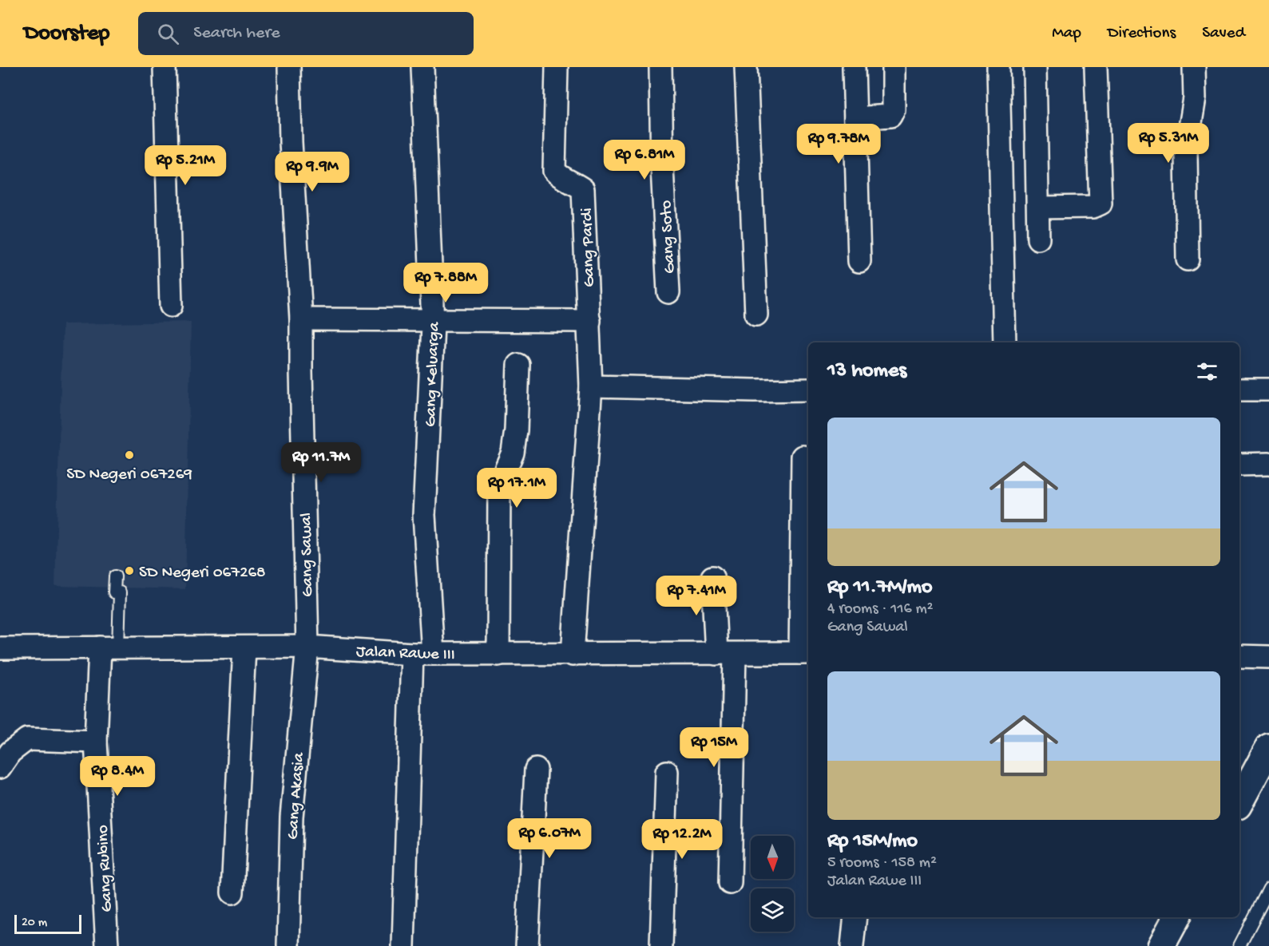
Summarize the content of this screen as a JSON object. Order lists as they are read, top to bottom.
{
  "streets": {
    "street": [
      "Gang Soto",
      "Gang Pardi",
      "Gang Keluarga",
      "Gang Sawal",
      "Jalan Rawe III",
      "Gang Akasia",
      "Gang Rubino"
    ]
  },
  "crossings": [
    ["Gang Pardi", "Jalan Rawe III"],
    ["Gang Keluarga", "Jalan Rawe III"],
    ["Gang Sawal", "Jalan Rawe III"],
    ["Gang Sawal", "Gang Akasia"],
    ["Jalan Rawe III", "Gang Akasia"],
    ["Jalan Rawe III", "Gang Rubino"]
  ],
  "places": ["SD Negeri 067269", "SD Negeri 067268"],
  "scale_bar": "20 m",
  "north": "bottom",
  "page": {
    "header": "Doorstep",
    "search": "Search here",
    "nav": ["Map", "Directions", "Saved"],
    "price": [
      "Rp 5.31M",
      "Rp 9.78M",
      "Rp 6.81M",
      "Rp 5.21M",
      "Rp 9.9M",
      "Rp 7.88M",
      "Rp 11.7M",
      "Rp 17.1M",
      "Rp 7.41M",
      "Rp 15M",
      "Rp 8.4M",
      "Rp 6.07M",
      "Rp 12.2M"
    ],
    "heading": "13 homes",
    "list": [
      {
        "name": "Rp 11.7M/mo",
        "note": "4 rooms · 116 m² · Gang Sawal"
      },
      {
        "name": "Rp 15M/mo",
        "note": "5 rooms · 158 m² · Jalan Rawe III"
      }
    ],
    "scale": "20 m"
  }
}
